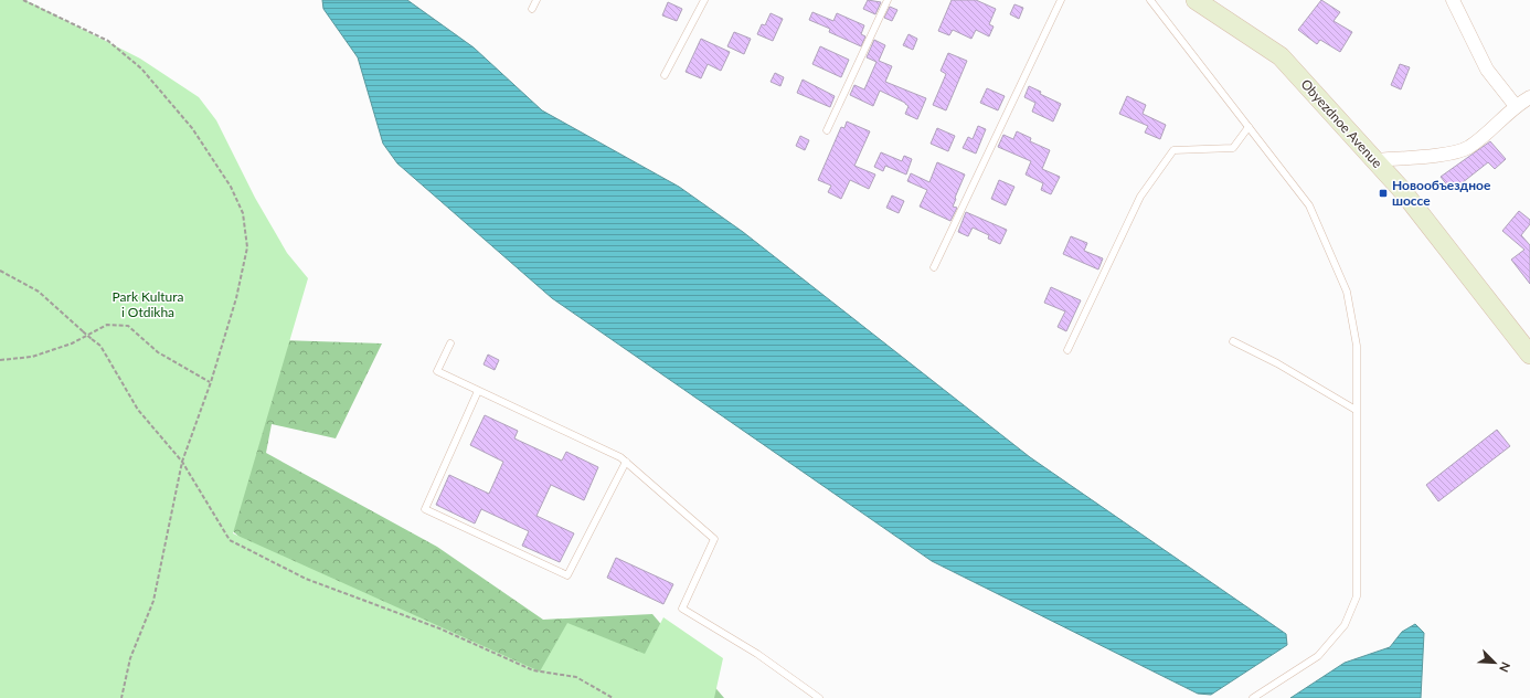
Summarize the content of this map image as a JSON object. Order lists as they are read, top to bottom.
{
  "streets": {
    "main road": ["Obyezdnoe Avenue"]
  },
  "parks": ["Park Kultura i Otdikha"],
  "places": {
    "transit": ["Новообъездное шоссе"]
  },
  "north": "bottom right"
}
